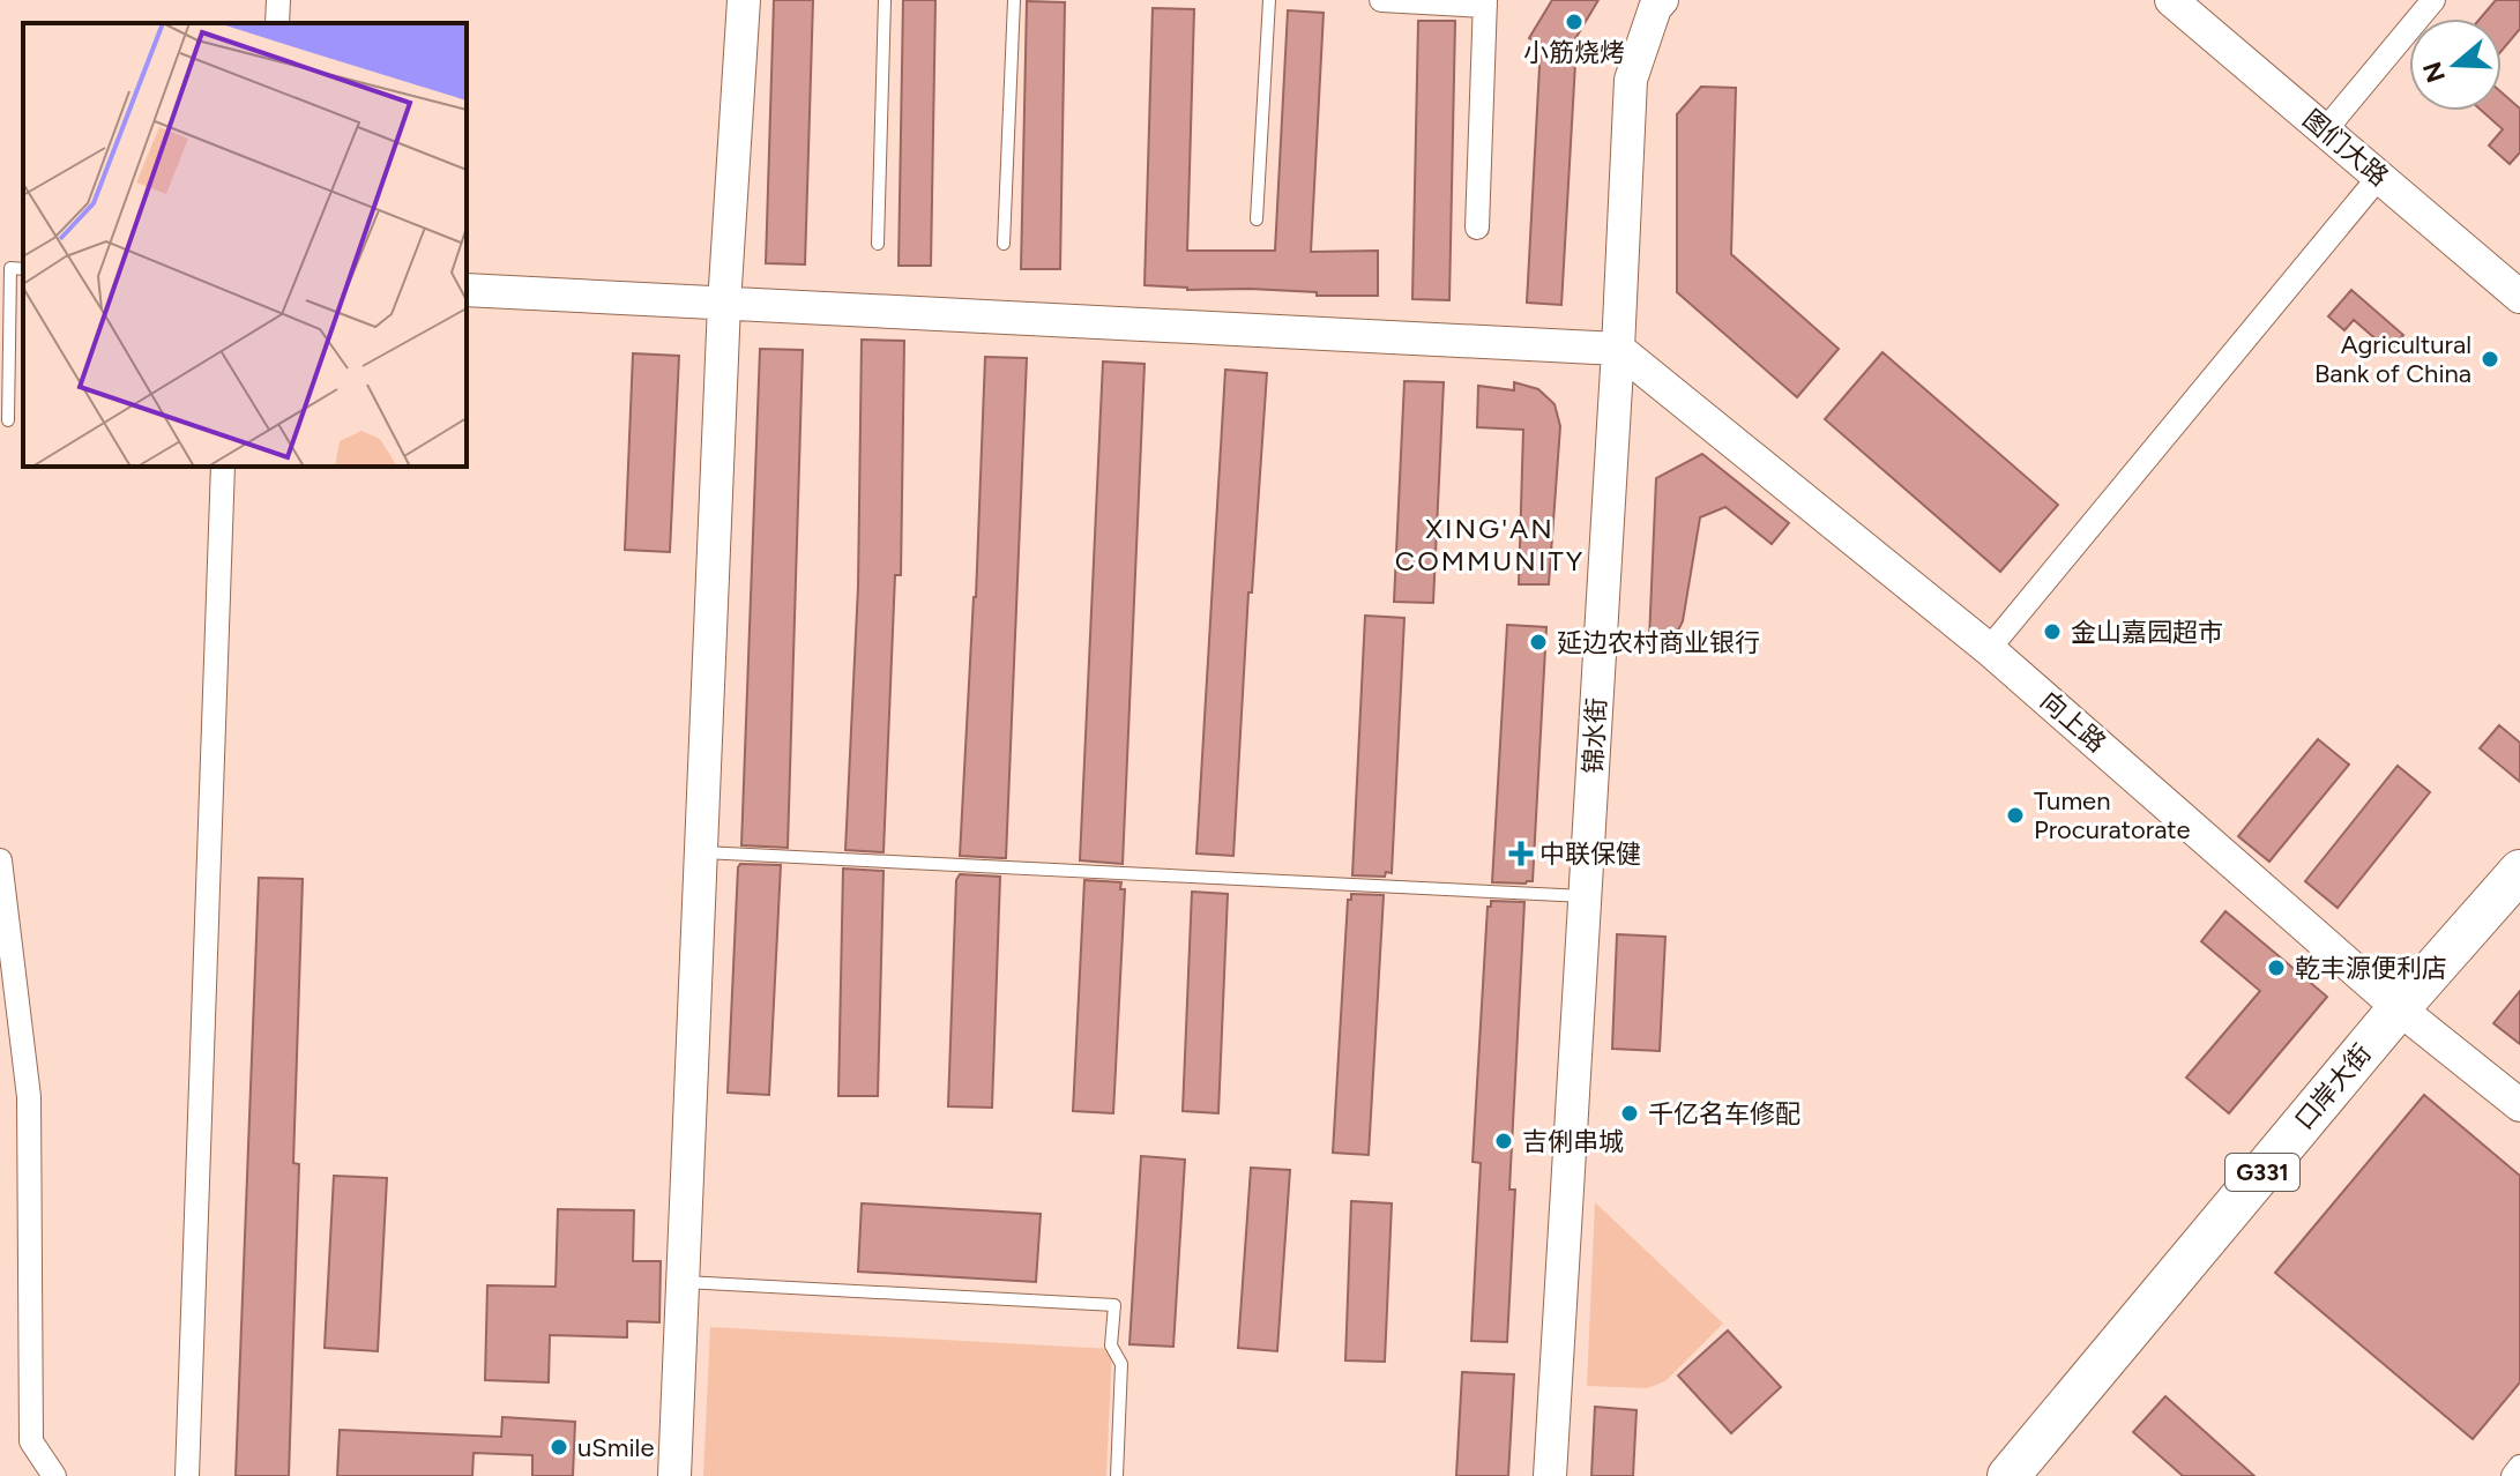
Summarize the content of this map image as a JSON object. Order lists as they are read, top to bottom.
{
  "streets": {
    "highway": ["口岸大街", "G331"],
    "street": ["图们大路", "向上路", "锦水街"]
  },
  "crossings": [
    ["向上路", "锦水街"],
    ["向上路", "口岸大街"]
  ],
  "districts": ["XING'AN COMMUNITY"],
  "places": {
    "other": [
      "小筋烧烤",
      "Agricultural Bank of China",
      "金山嘉园超市",
      "延边农村商业银行",
      "Tumen Procuratorate",
      "乾丰源便利店",
      "千亿名车修配",
      "吉俐串城",
      "uSmile"
    ],
    "health": ["中联保健"]
  },
  "north": "left"
}
